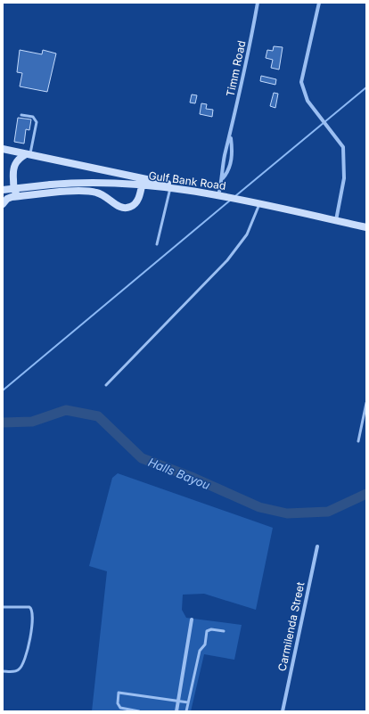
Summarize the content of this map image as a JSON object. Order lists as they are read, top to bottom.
{
  "streets": {
    "main road": ["Gulf Bank Road"],
    "street": ["Timm Road", "Carmilenda Street"]
  },
  "crossings": [
    ["Timm Road", "Gulf Bank Road"]
  ],
  "water": ["Halls Bayou"]
}
